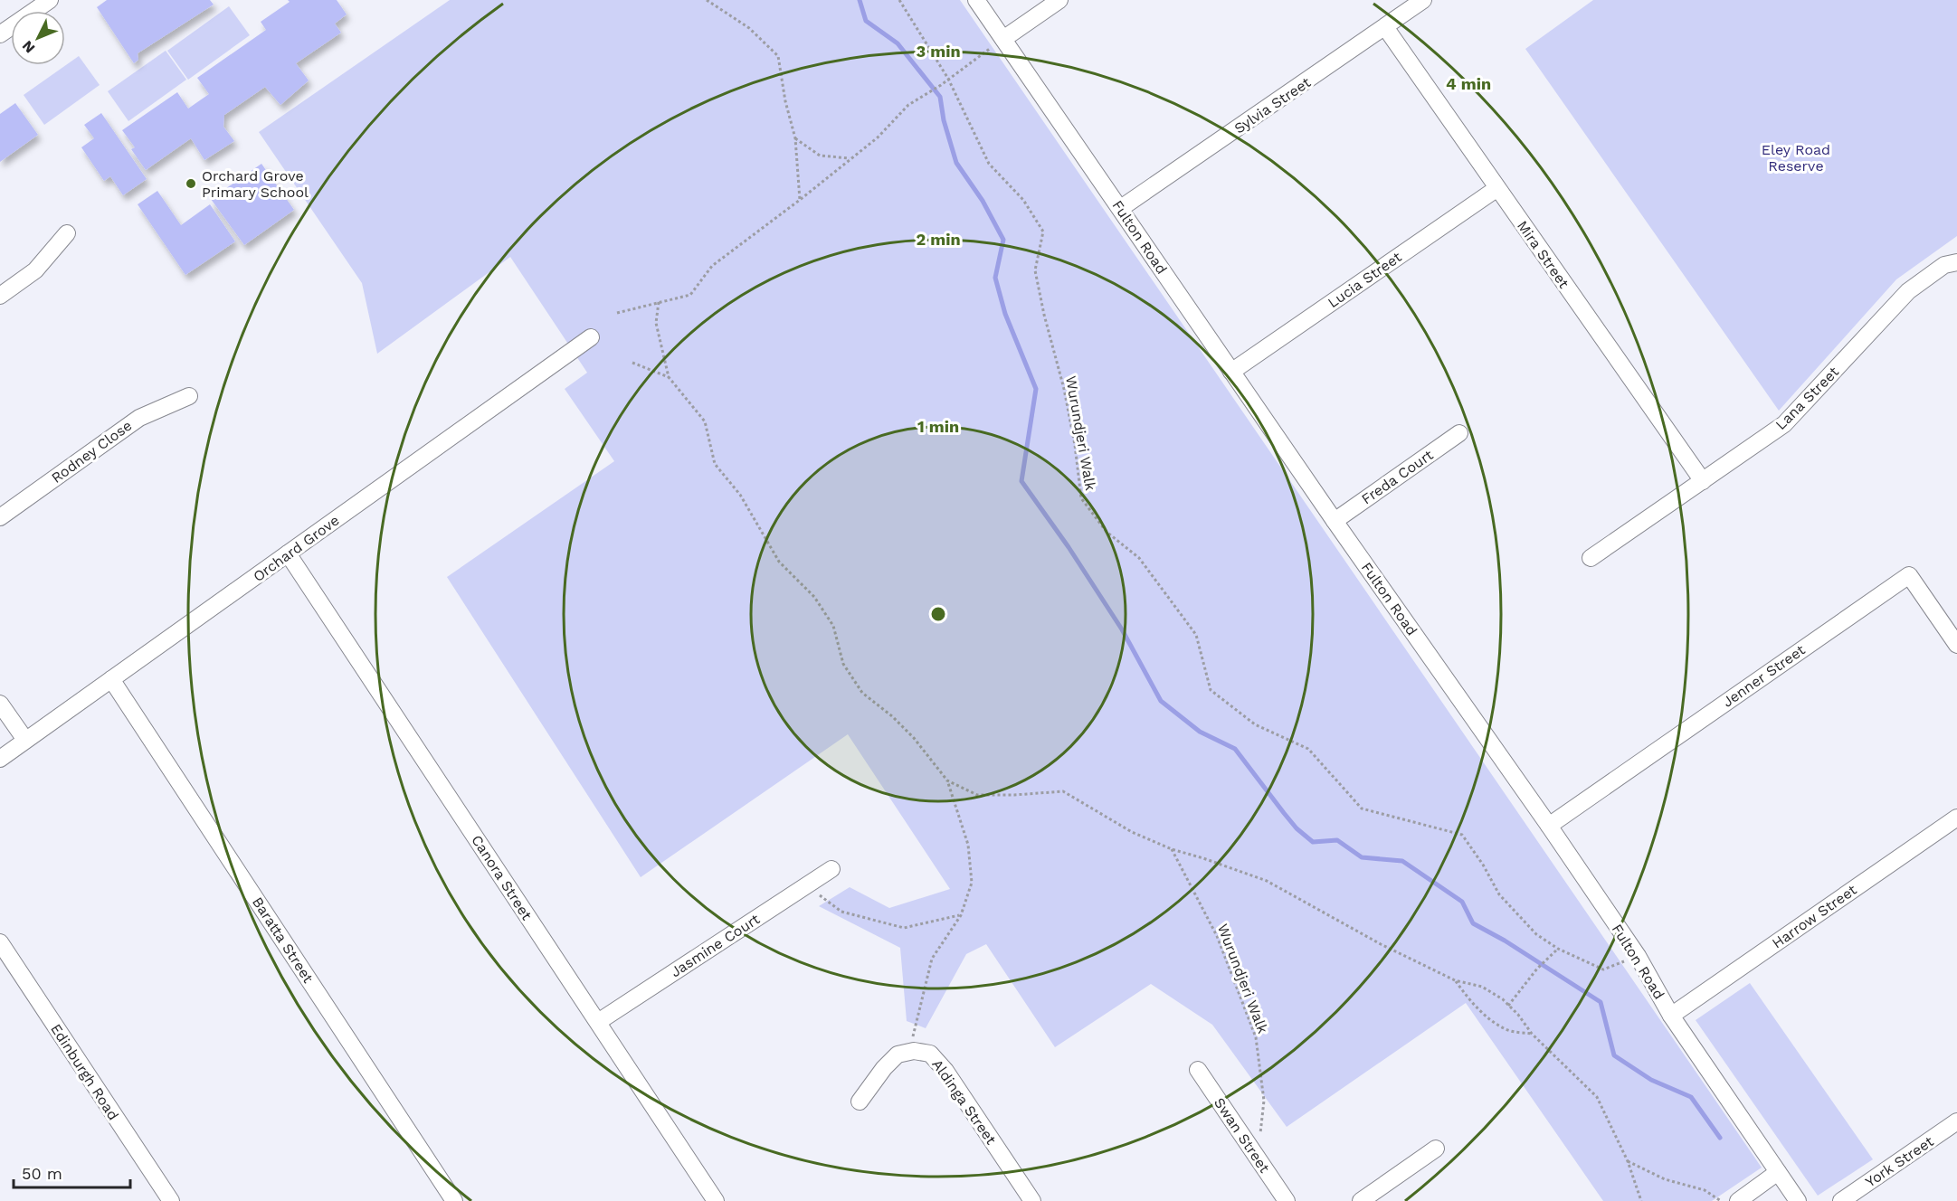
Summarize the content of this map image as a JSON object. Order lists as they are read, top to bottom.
{
  "streets": {
    "street": [
      "Sylvia Street",
      "Fulton Road",
      "Mira Street",
      "Lucia Street",
      "Lana Street",
      "Rodney Close",
      "Freda Court",
      "Orchard Grove",
      "Jenner Street",
      "Canora Street",
      "Harrow Street",
      "Baratta Street",
      "Jasmine Court",
      "Edinburgh Road",
      "Aldinga Street",
      "Swan Street",
      "York Street"
    ],
    "path": ["Wurundjeri Walk"]
  },
  "crossings": [
    ["Sylvia Street", "Fulton Road"],
    ["Sylvia Street", "Mira Street"],
    ["Fulton Road", "Lucia Street"],
    ["Fulton Road", "Wurundjeri Walk"],
    ["Fulton Road", "Freda Court"],
    ["Fulton Road", "Jenner Street"],
    ["Fulton Road", "Harrow Street"],
    ["Mira Street", "Lucia Street"],
    ["Mira Street", "Lana Street"],
    ["Wurundjeri Walk", "Swan Street"],
    ["Orchard Grove", "Canora Street"],
    ["Orchard Grove", "Baratta Street"],
    ["Canora Street", "Jasmine Court"]
  ],
  "parks": ["Eley Road Reserve"],
  "places": ["Orchard Grove Primary School"],
  "scale_bar": "50 m",
  "north": "bottom left",
  "rings": [
    "3 min",
    "4 min",
    "2 min",
    "1 min"
  ]
}
